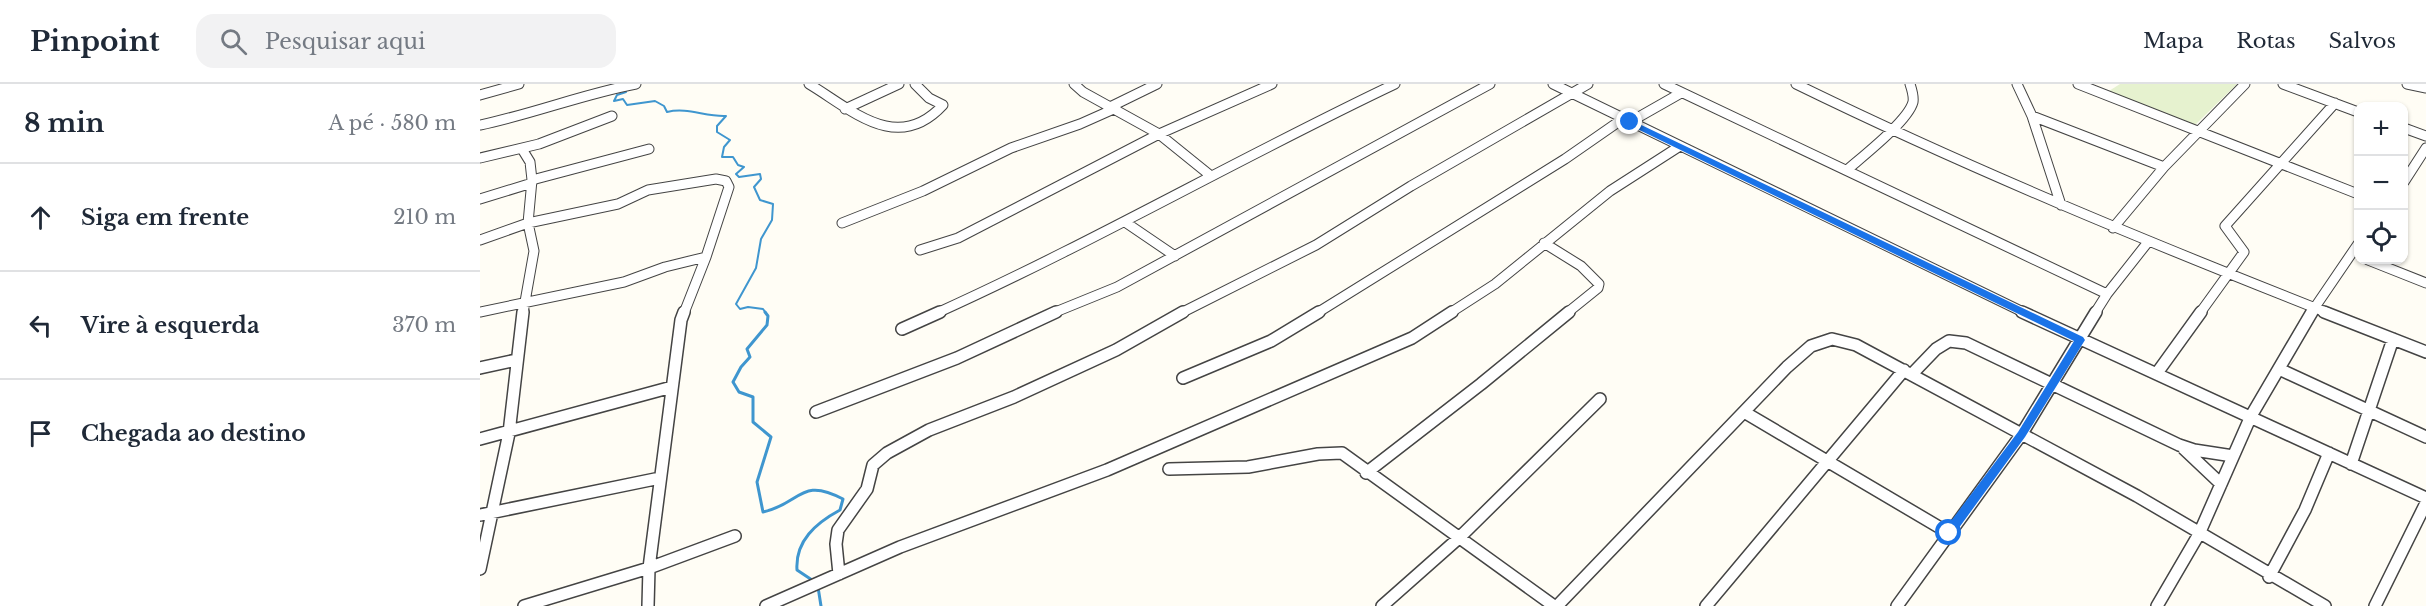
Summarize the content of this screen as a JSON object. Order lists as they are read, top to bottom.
{
  "page": {
    "header": "Pinpoint",
    "search": "Pesquisar aqui",
    "nav": ["Mapa", "Rotas", "Salvos"],
    "heading": ["8 min", "A pé · 580 m"],
    "map_buttons": ["+", "−"],
    "list": [
      ["Siga em frente", "210 m"],
      ["Vire à esquerda", "370 m"],
      "Chegada ao destino"
    ]
  }
}
